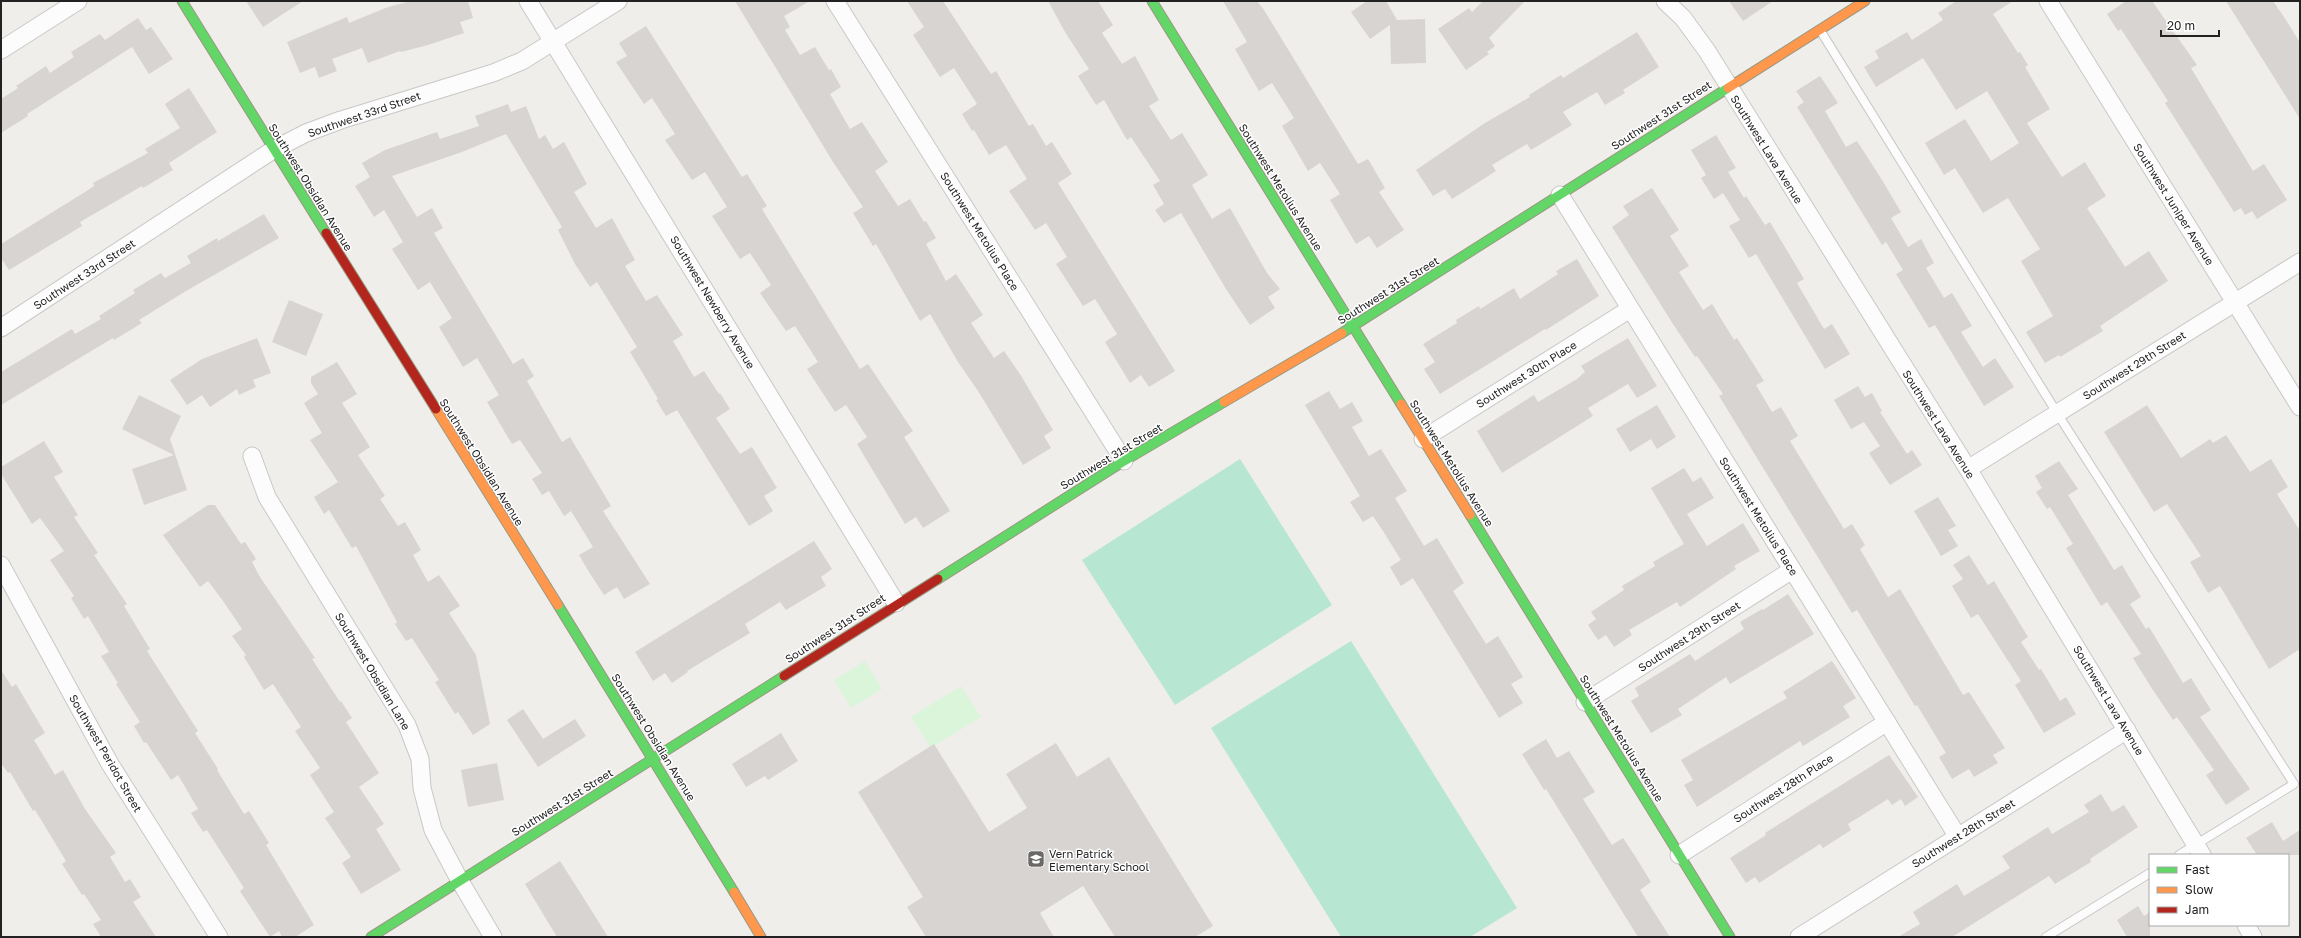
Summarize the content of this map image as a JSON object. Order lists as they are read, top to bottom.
{
  "streets": {
    "street": [
      "Southwest 33rd Street",
      "Southwest 31st Street",
      "Southwest Lava Avenue",
      "Southwest Obsidian Avenue",
      "Southwest Metolius Avenue",
      "Southwest Juniper Avenue",
      "Southwest Metolius Place",
      "Southwest Newberry Avenue",
      "Southwest 29th Street",
      "Southwest 30th Place",
      "Southwest Obsidian Lane",
      "Southwest Peridot Street",
      "Southwest 28th Place",
      "Southwest 28th Street"
    ]
  },
  "crossings": [
    ["Southwest 33rd Street", "Southwest Obsidian Avenue"],
    ["Southwest 33rd Street", "Southwest Newberry Avenue"],
    ["Southwest 31st Street", "Southwest Lava Avenue"],
    ["Southwest 31st Street", "Southwest Obsidian Avenue"],
    ["Southwest 31st Street", "Southwest Metolius Avenue"],
    ["Southwest 31st Street", "Southwest Metolius Place"],
    ["Southwest 31st Street", "Southwest Newberry Avenue"],
    ["Southwest 31st Street", "Southwest Obsidian Lane"],
    ["Southwest Lava Avenue", "Southwest 29th Street"],
    ["Southwest Lava Avenue", "Southwest 28th Street"],
    ["Southwest Metolius Avenue", "Southwest 29th Street"],
    ["Southwest Metolius Avenue", "Southwest 30th Place"],
    ["Southwest Metolius Avenue", "Southwest 28th Place"],
    ["Southwest Juniper Avenue", "Southwest 29th Street"],
    ["Southwest Metolius Place", "Southwest 29th Street"],
    ["Southwest Metolius Place", "Southwest 30th Place"],
    ["Southwest Metolius Place", "Southwest 28th Place"],
    ["Southwest Metolius Place", "Southwest 28th Street"]
  ],
  "places": {
    "school or university": ["Vern Patrick Elementary School"]
  },
  "legend": ["Fast", "Slow", "Jam"],
  "scale_bar": "20 m"
}
